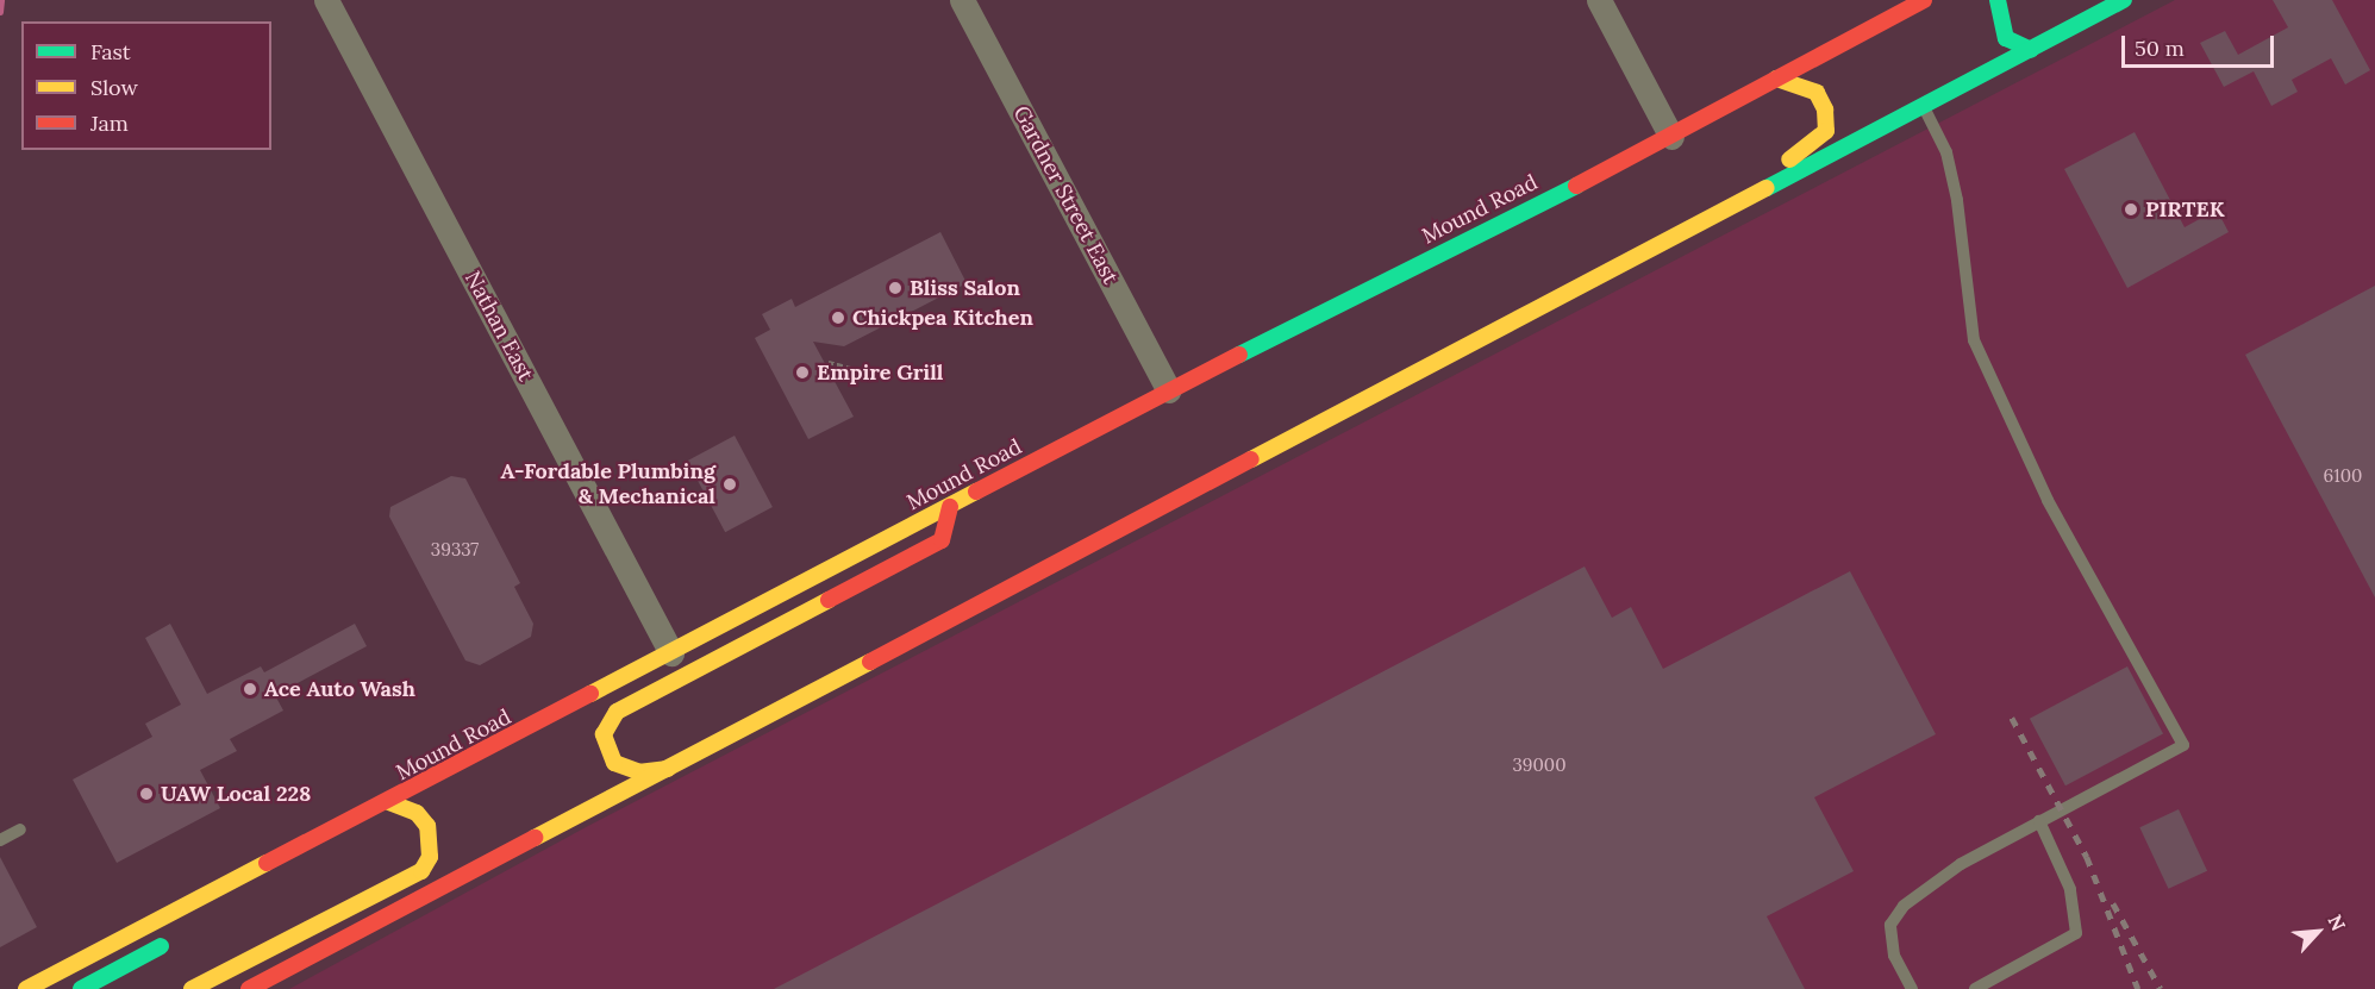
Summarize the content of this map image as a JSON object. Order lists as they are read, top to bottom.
{
  "streets": {
    "main road": ["Mound Road"],
    "street": ["Gardner Street East", "Nathan East"]
  },
  "crossings": [
    ["Gardner Street East", "Mound Road"],
    ["Mound Road", "Nathan East"]
  ],
  "places": [
    "PIRTEK",
    "Bliss Salon",
    "Chickpea Kitchen",
    "Empire Grill",
    "A-Fordable Plumbing & Mechanical",
    "Ace Auto Wash",
    "UAW Local 228"
  ],
  "house_numbers": ["6100", "39337", "39000"],
  "legend": ["Fast", "Slow", "Jam"],
  "scale_bar": "50 m",
  "north": "top right"
}
